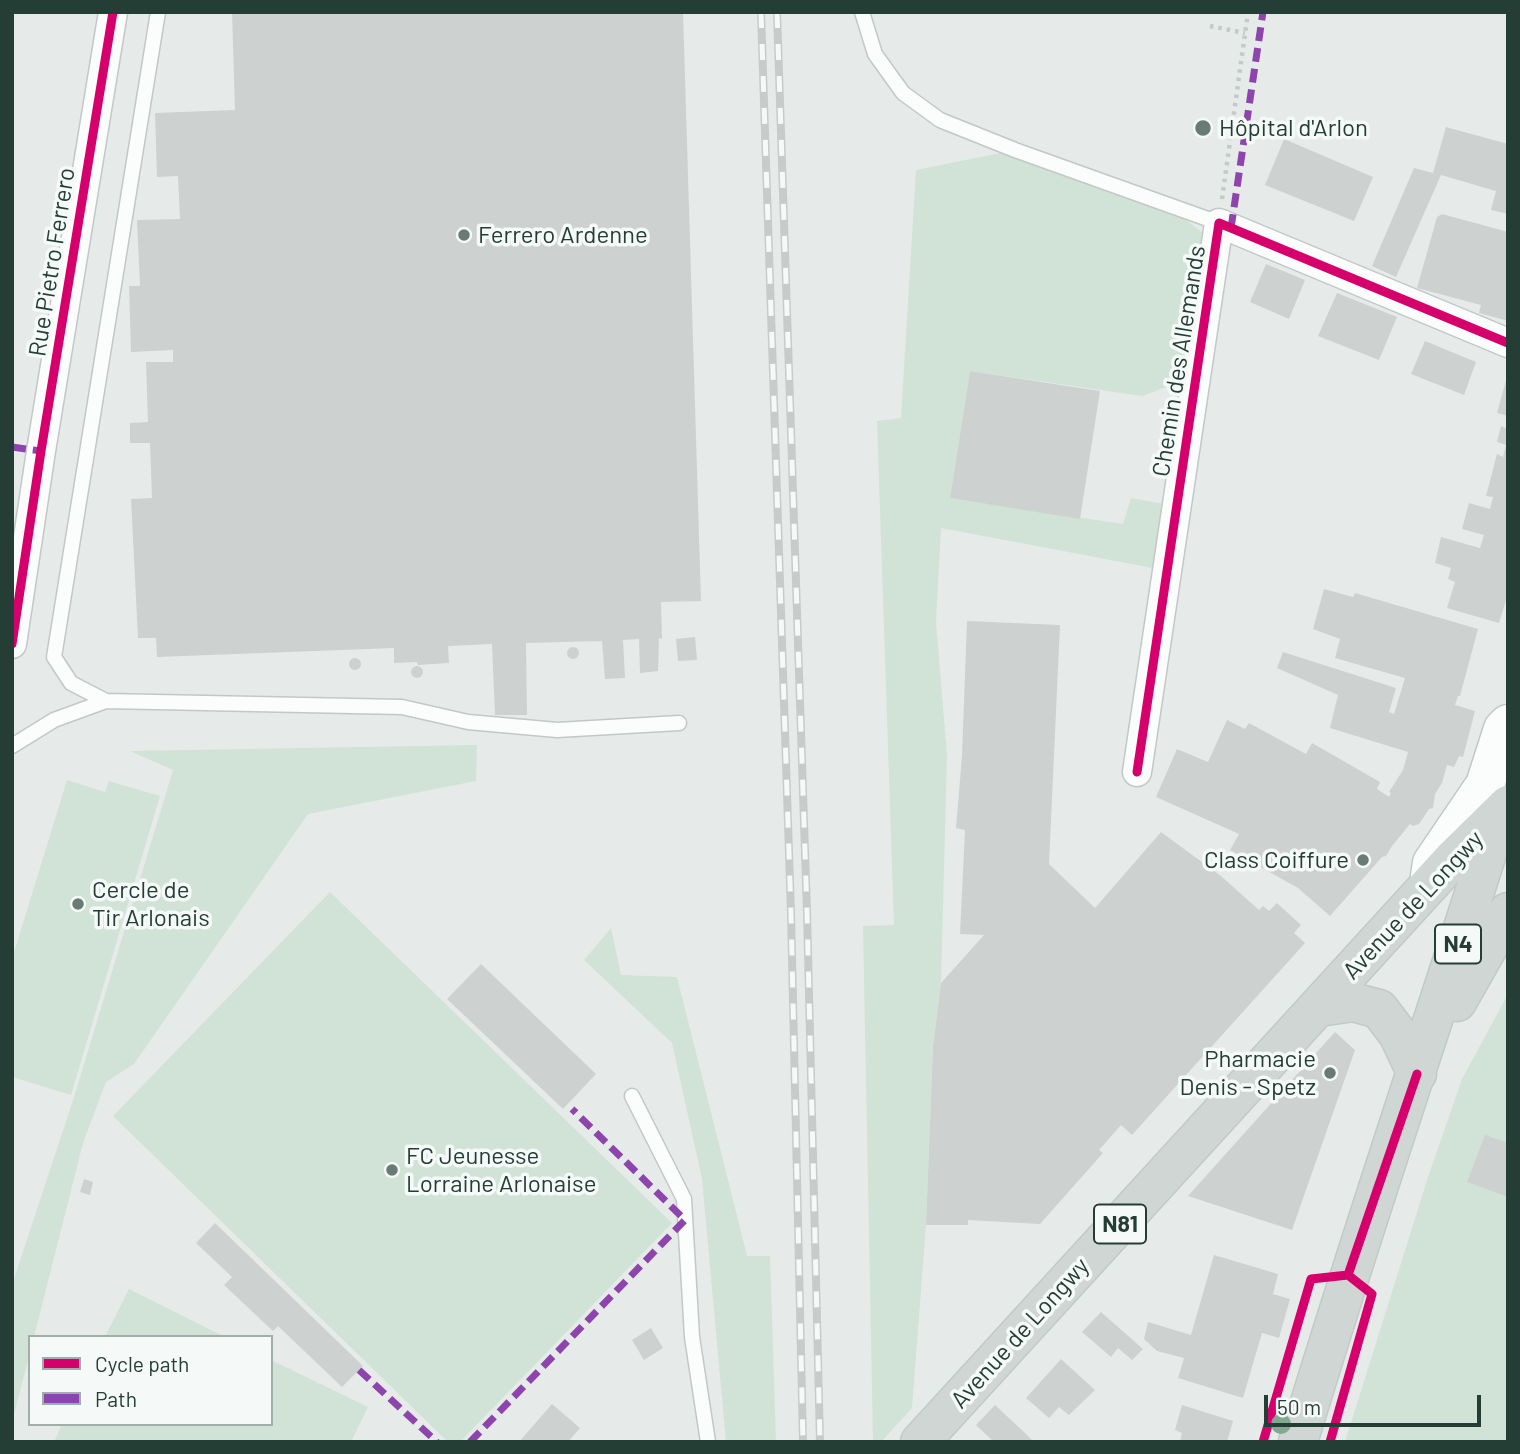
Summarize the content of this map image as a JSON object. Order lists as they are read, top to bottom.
{
  "streets": {
    "main road": ["Avenue de Longwy", "N4", "N81"],
    "street": ["Rue Pietro Ferrero", "Chemin des Allemands"]
  },
  "crossings": [
    ["Avenue de Longwy", "N4"]
  ],
  "places": [
    "Hôpital d'Arlon",
    "Ferrero Ardenne",
    "Class Coiffure",
    "Cercle de Tir Arlonais",
    "Pharmacie Denis - Spetz",
    "FC Jeunesse Lorraine Arlonaise"
  ],
  "legend": ["Cycle path", "Path"],
  "scale_bar": "50 m"
}
